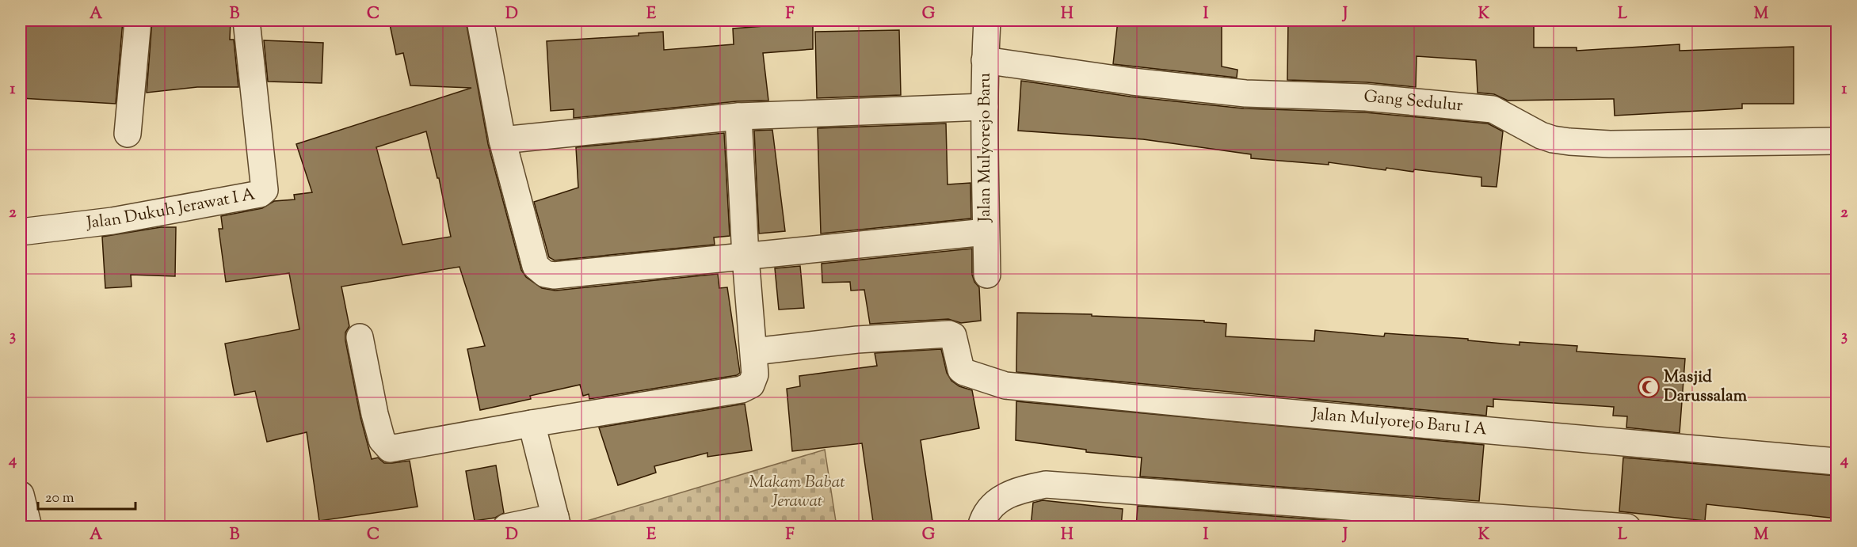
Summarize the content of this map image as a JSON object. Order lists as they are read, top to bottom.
{
  "streets": {
    "street": [
      "Gang Sedulur",
      "Jalan Mulyorejo Baru",
      "Jalan Dukuh Jerawat I A",
      "Jalan Mulyorejo Baru I A"
    ]
  },
  "crossings": [
    ["Gang Sedulur", "Jalan Mulyorejo Baru"]
  ],
  "parks": ["Makam Babat Jerawat"],
  "places": {
    "mosque": ["Masjid Darussalam"]
  },
  "scale_bar": "20 m",
  "grid": {
    "columns": [
      "A",
      "B",
      "C",
      "D",
      "E",
      "F",
      "G",
      "H",
      "I",
      "J",
      "K",
      "L",
      "M"
    ],
    "rows": [
      "1",
      "2",
      "3",
      "4"
    ]
  }
}
